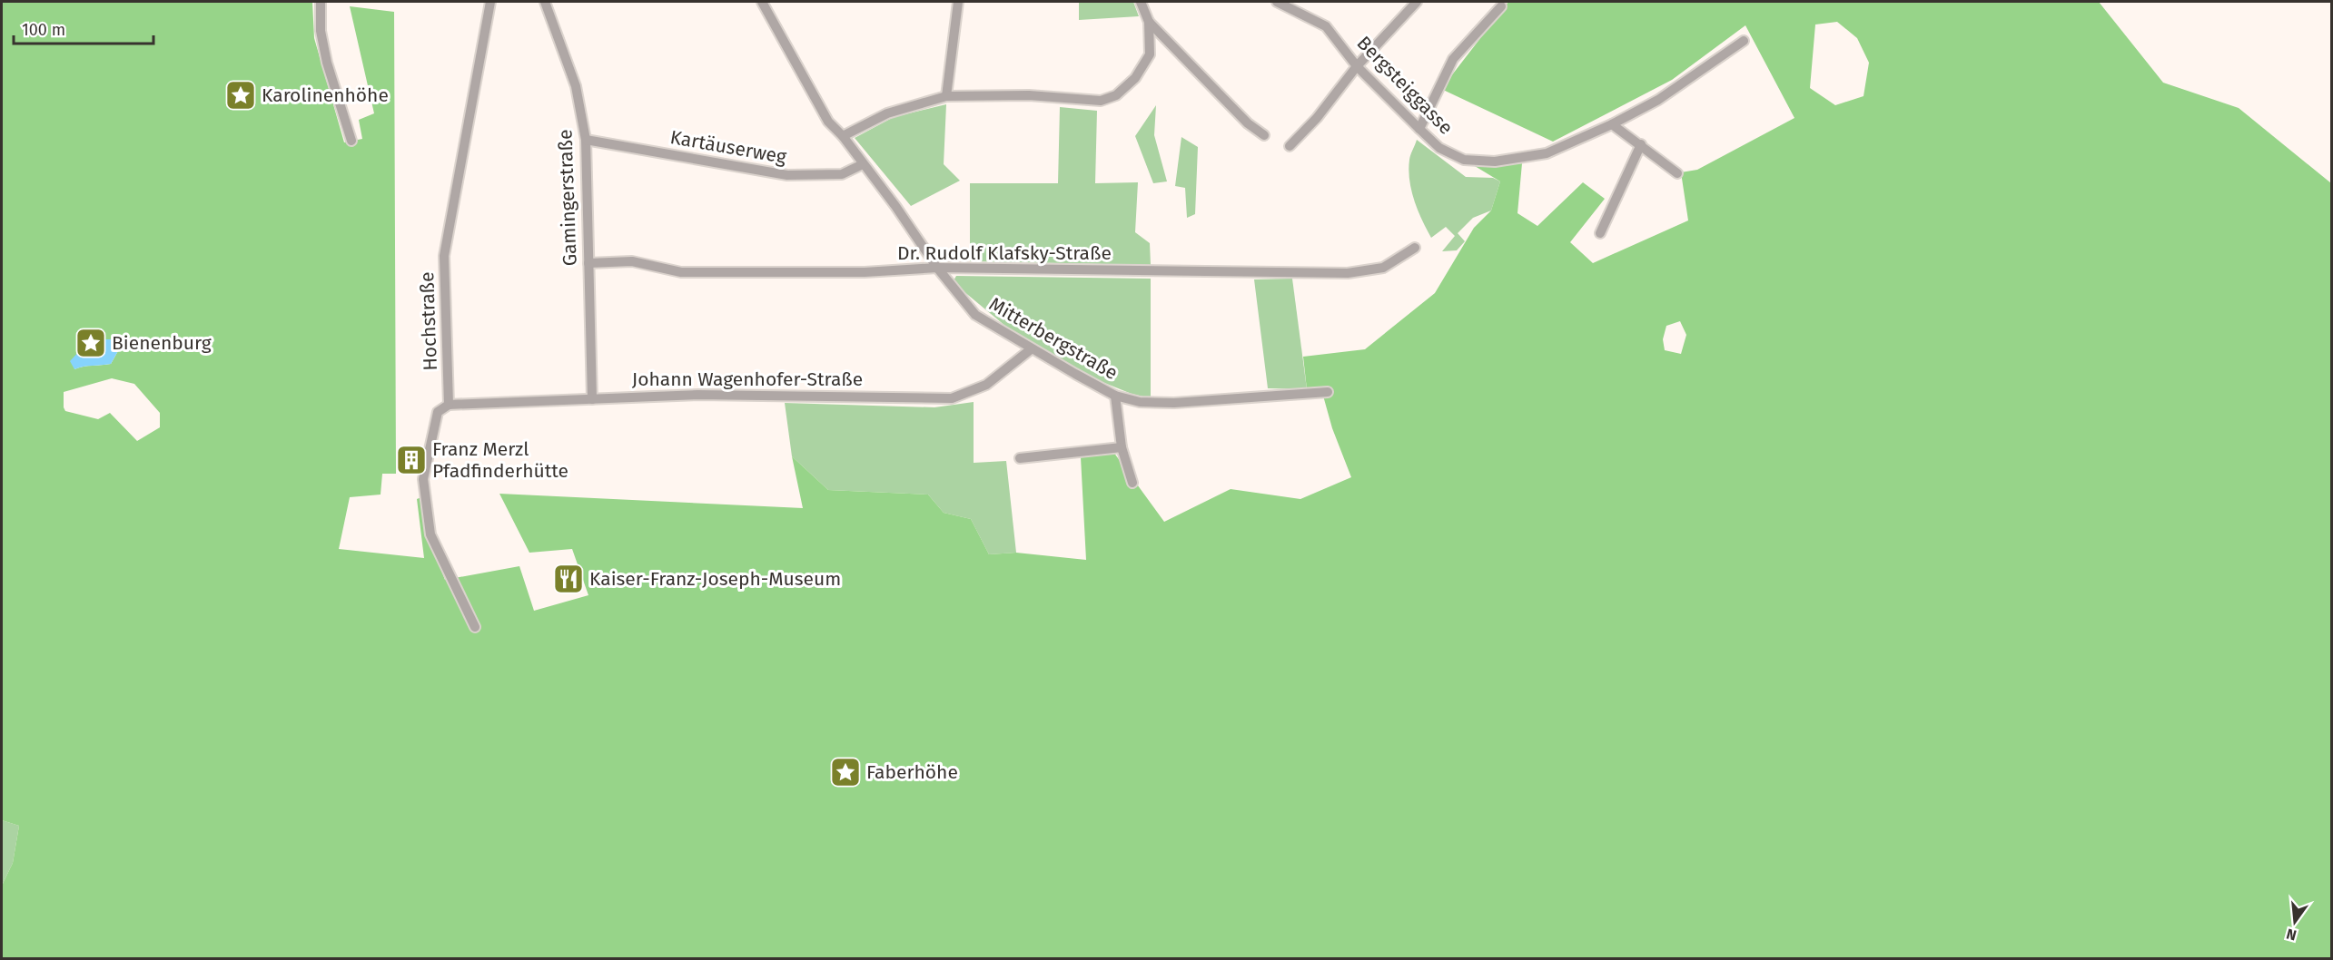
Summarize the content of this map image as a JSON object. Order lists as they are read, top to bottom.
{
  "streets": {
    "street": [
      "Bergsteiggasse",
      "Kartäuserweg",
      "Gamingerstraße",
      "Dr. Rudolf Klafsky-Straße",
      "Hochstraße",
      "Mitterbergstraße",
      "Johann Wagenhofer-Straße"
    ]
  },
  "crossings": [
    ["Kartäuserweg", "Gamingerstraße"],
    ["Kartäuserweg", "Mitterbergstraße"],
    ["Gamingerstraße", "Dr. Rudolf Klafsky-Straße"],
    ["Gamingerstraße", "Johann Wagenhofer-Straße"],
    ["Dr. Rudolf Klafsky-Straße", "Mitterbergstraße"],
    ["Hochstraße", "Johann Wagenhofer-Straße"],
    ["Mitterbergstraße", "Johann Wagenhofer-Straße"]
  ],
  "places": {
    "place": ["Karolinenhöhe", "Bienenburg", "Faberhöhe"],
    "building": ["Franz Merzl Pfadfinderhütte"],
    "restaurant": ["Kaiser-Franz-Joseph-Museum"]
  },
  "scale_bar": "100 m",
  "north": "bottom"
}
